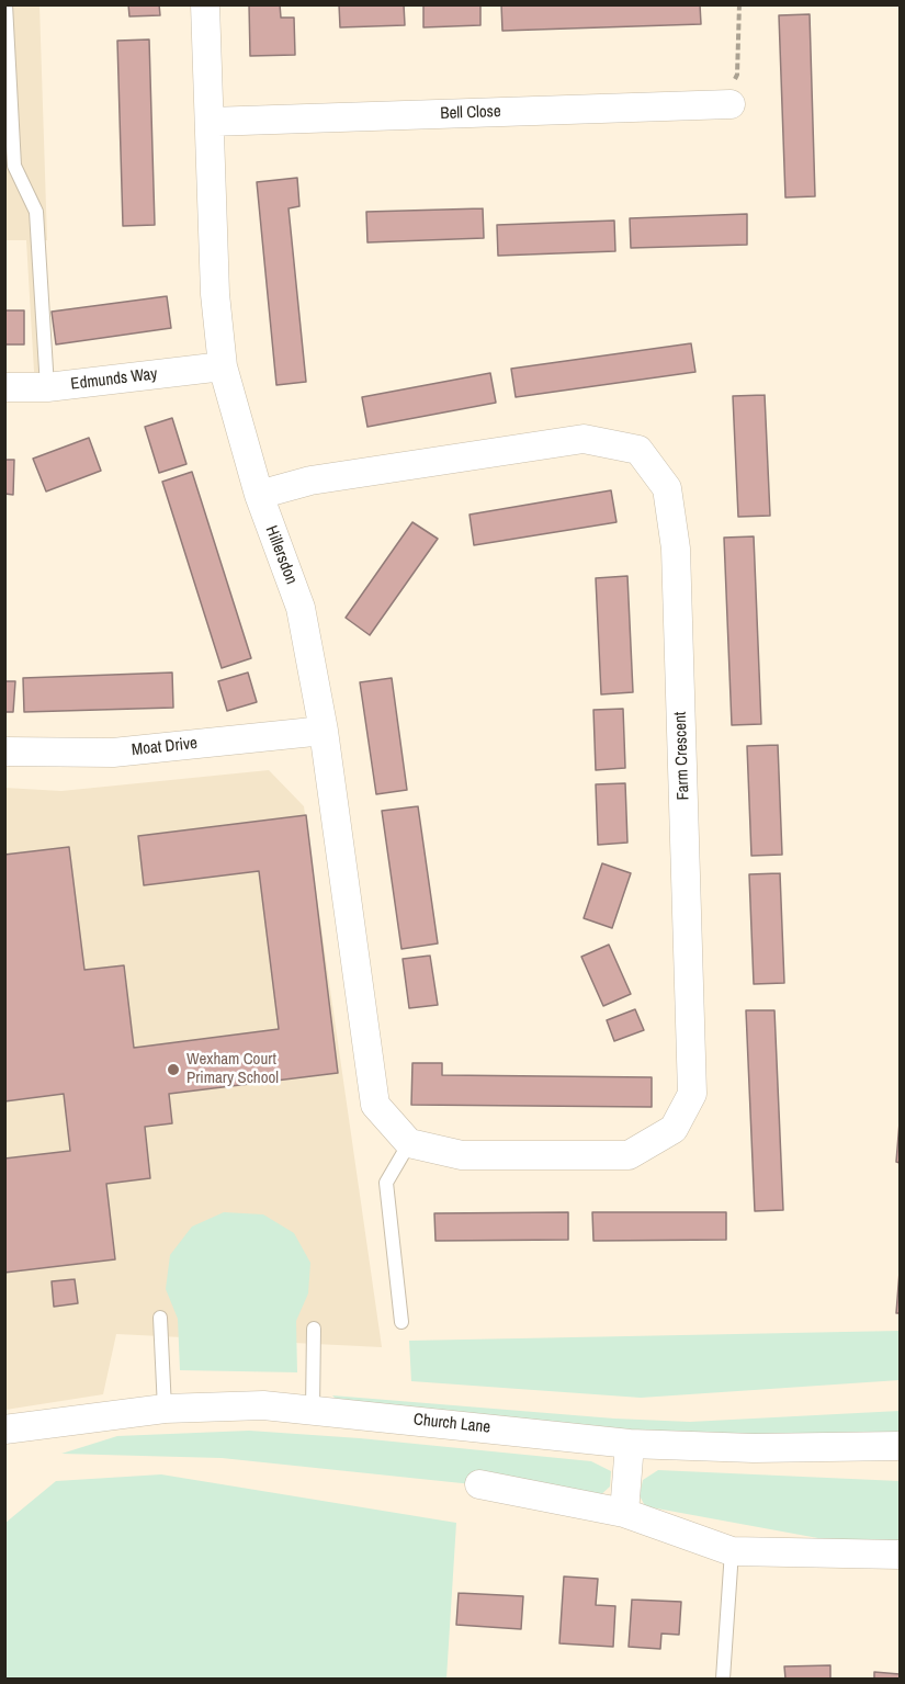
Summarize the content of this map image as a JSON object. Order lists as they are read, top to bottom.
{
  "streets": {
    "street": [
      "Bell Close",
      "Edmunds Way",
      "Hillersdon",
      "Moat Drive",
      "Farm Crescent",
      "Church Lane"
    ]
  },
  "crossings": [
    ["Bell Close", "Hillersdon"],
    ["Edmunds Way", "Hillersdon"],
    ["Hillersdon", "Moat Drive"],
    ["Hillersdon", "Farm Crescent"]
  ],
  "places": ["Wexham Court Primary School"]
}
